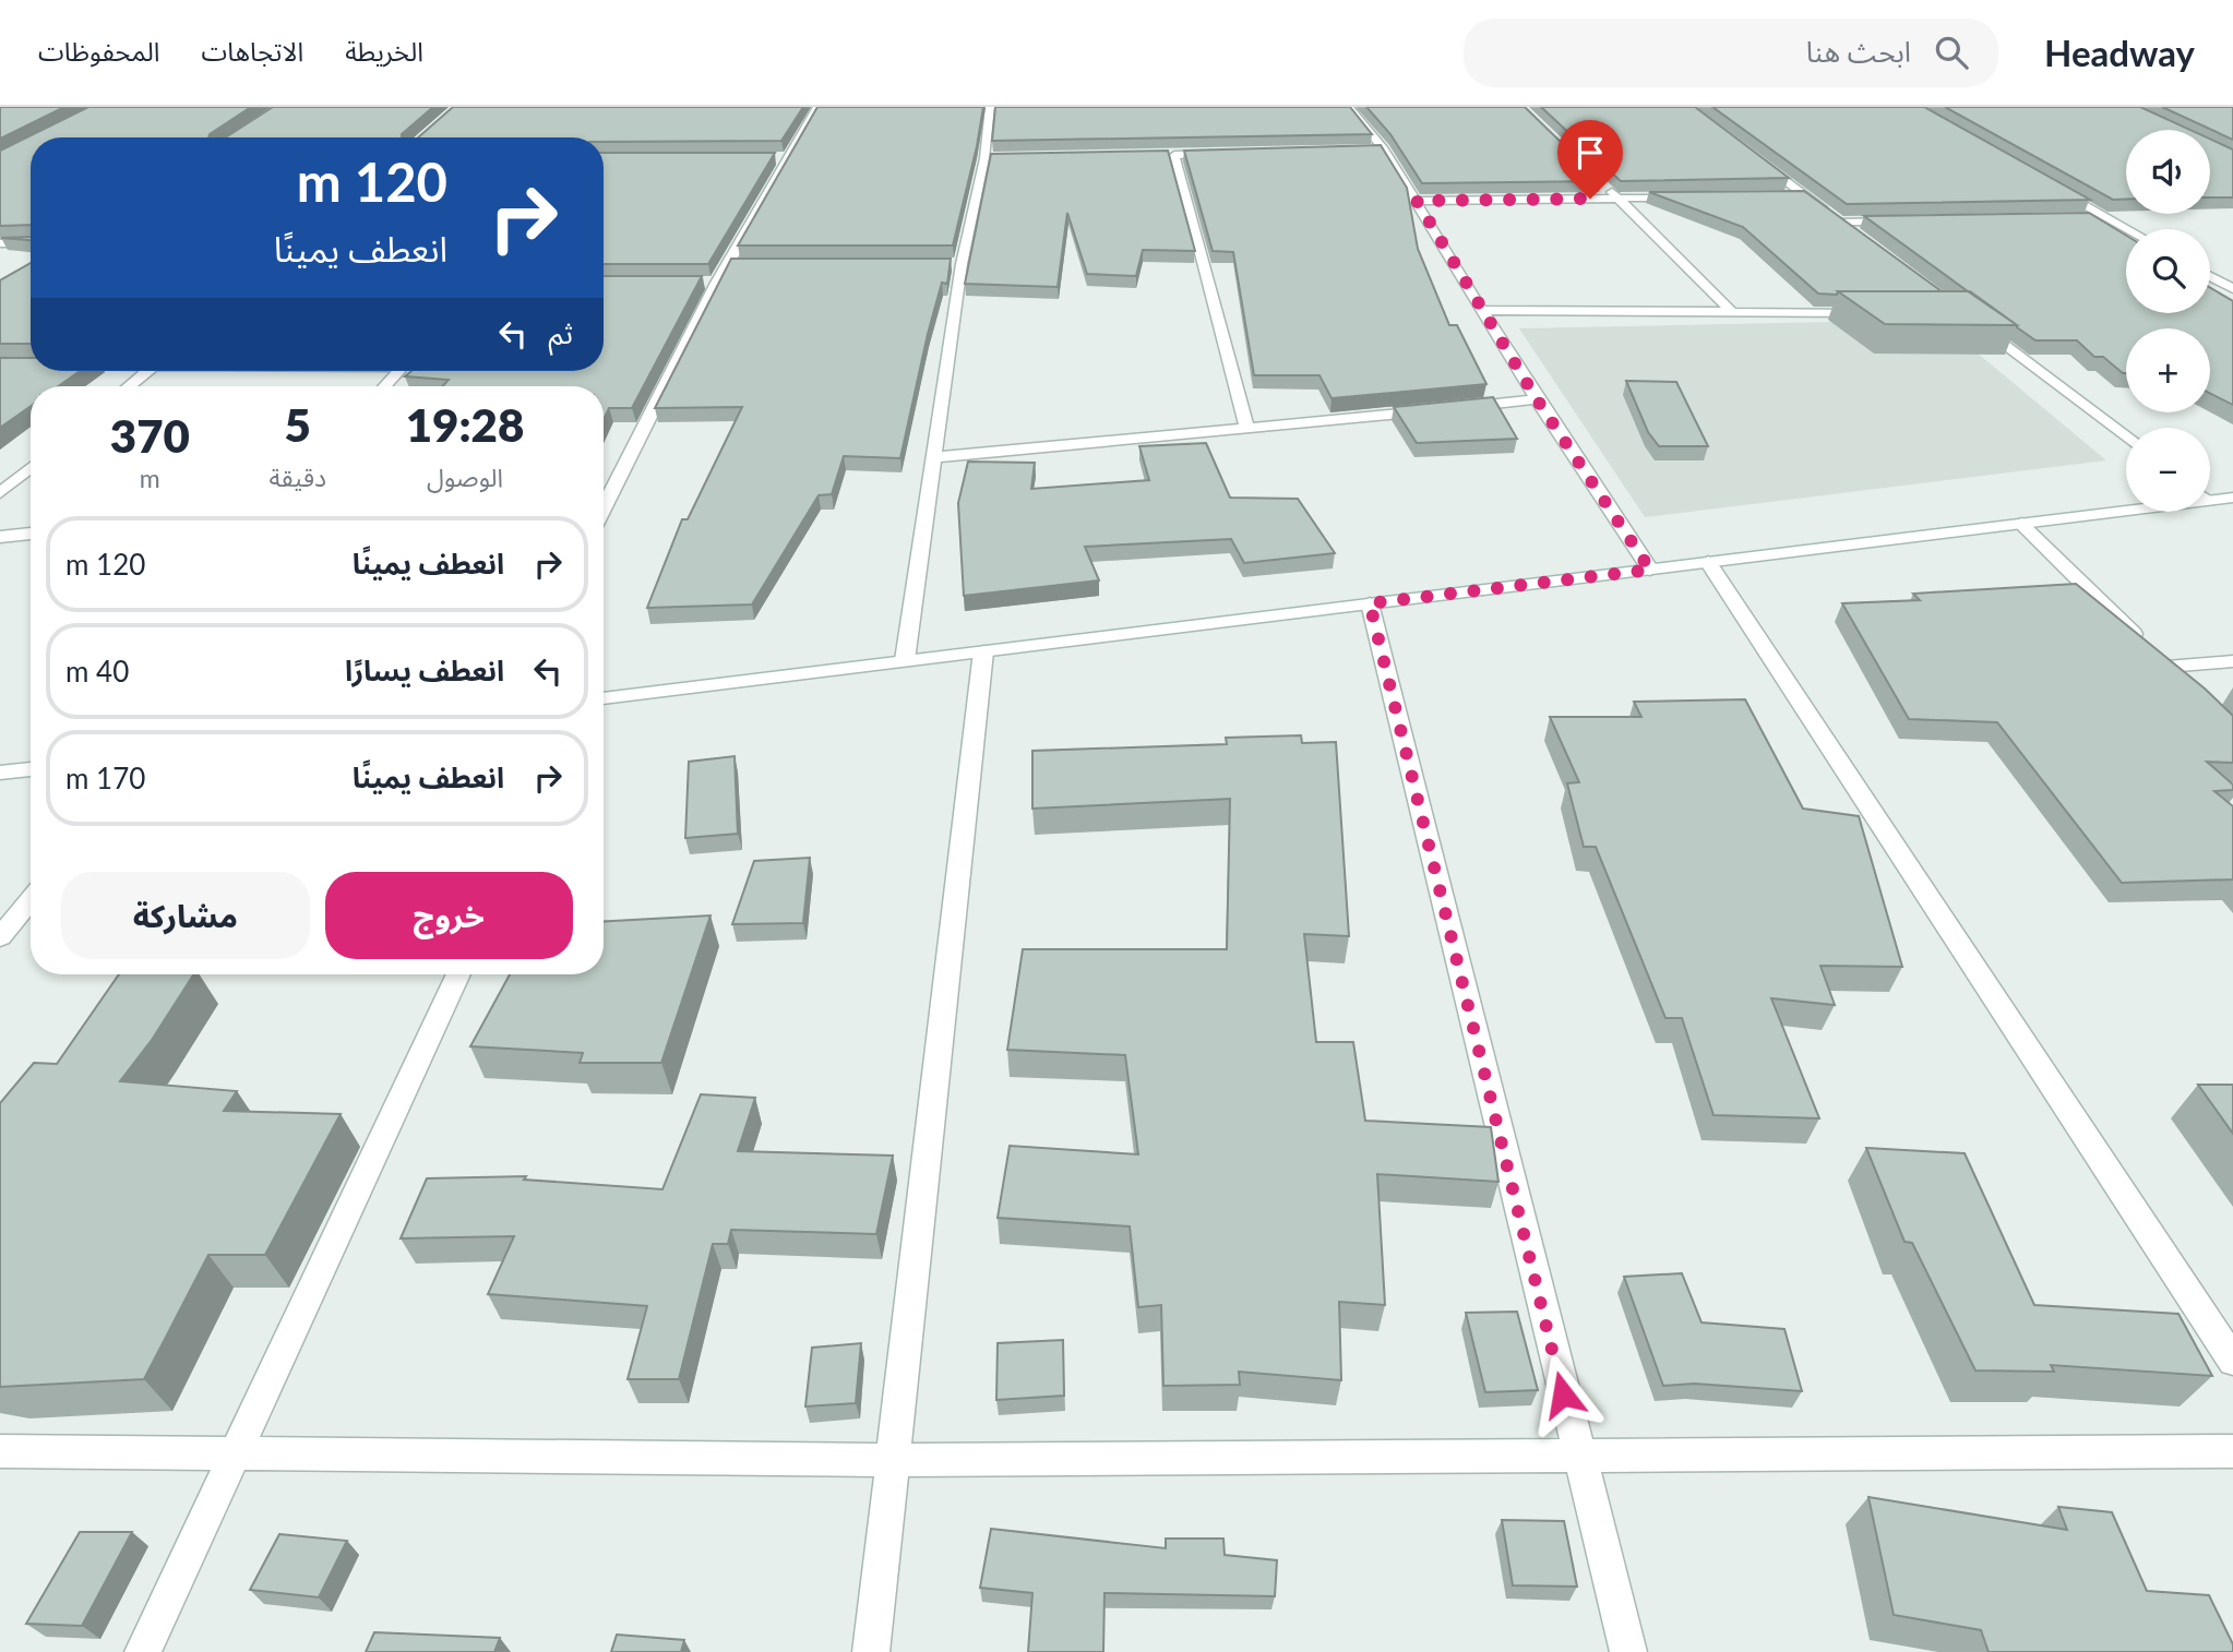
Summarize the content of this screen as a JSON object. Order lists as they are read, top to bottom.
{
  "page": {
    "header": "Headway",
    "search": "ابحث هنا",
    "nav": ["الخريطة", "الاتجاهات", "المحفوظات"],
    "map_buttons": ["+", "−"],
    "turn": ["120 m", "انعطف يمينًا"],
    "then": "ثم",
    "eta": [
      "19:28",
      "الوصول",
      "5",
      "دقيقة",
      "370",
      "m"
    ],
    "list": [
      {
        "name": "انعطف يمينًا",
        "value": "120 m"
      },
      {
        "name": "انعطف يسارًا",
        "value": "40 m"
      },
      {
        "name": "انعطف يمينًا",
        "value": "170 m"
      }
    ],
    "buttons": ["خروج", "مشاركة"]
  }
}
